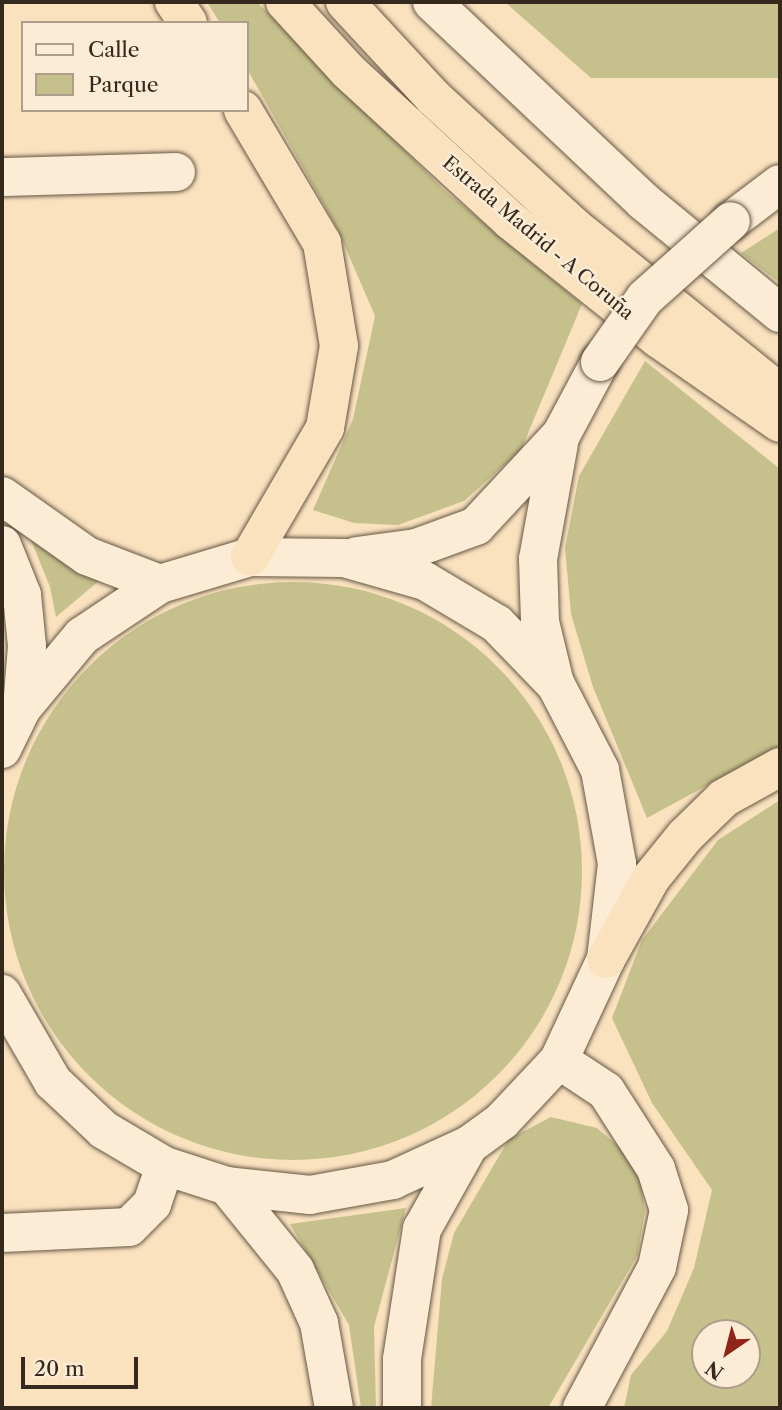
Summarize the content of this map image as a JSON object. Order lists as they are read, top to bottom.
{
  "streets": {
    "highway": ["Estrada Madrid - A Coruña"]
  },
  "legend": ["Calle", "Parque"],
  "scale_bar": "20 m",
  "north": "bottom left"
}
